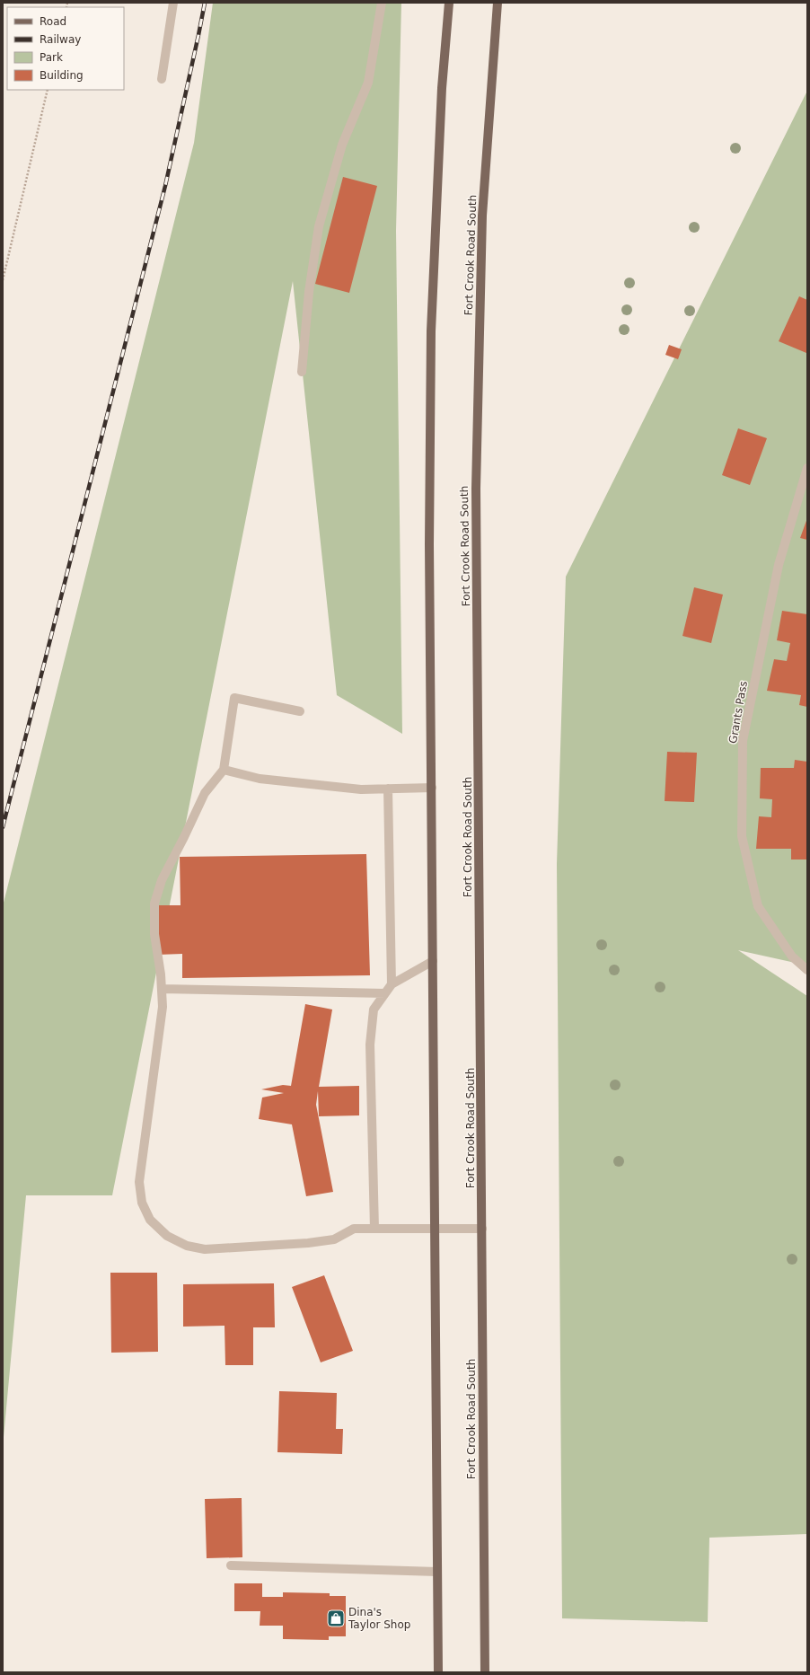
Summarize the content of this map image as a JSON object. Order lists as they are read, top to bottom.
{
  "streets": {
    "main road": ["Fort Crook Road South"],
    "street": ["Grants Pass"]
  },
  "places": {
    "shop": ["Dina's Taylor Shop"]
  },
  "legend": [
    "Road",
    "Railway",
    "Park",
    "Building"
  ]
}
